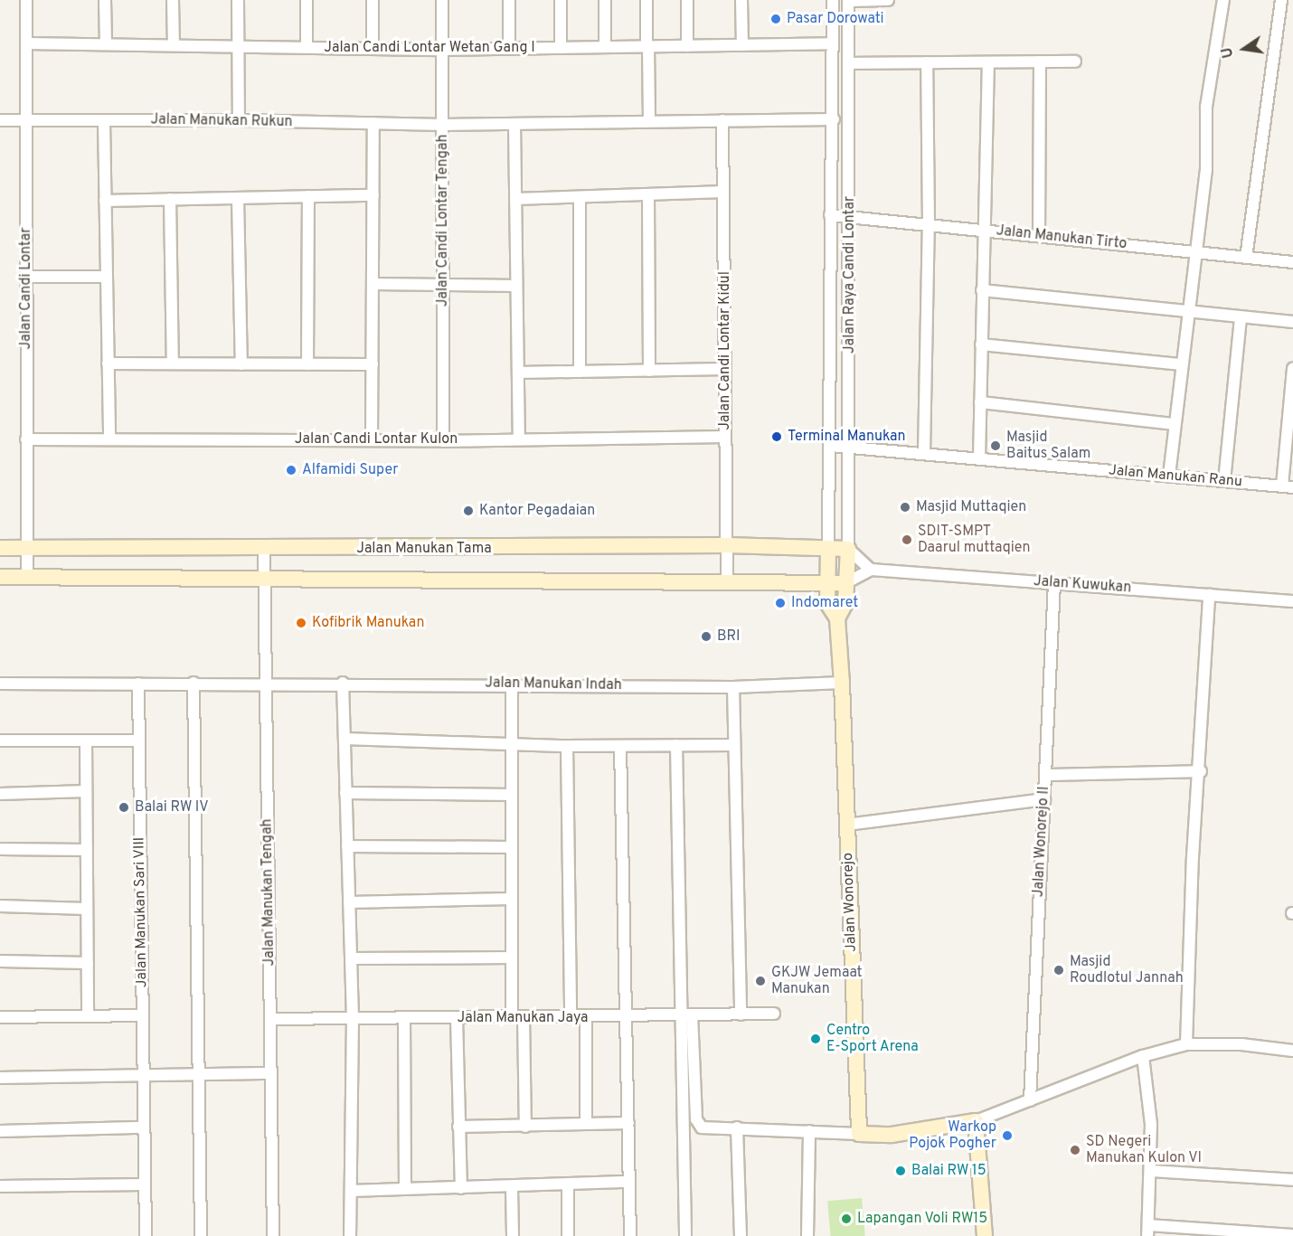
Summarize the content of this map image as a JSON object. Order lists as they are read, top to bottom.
{
  "streets": {
    "street": [
      "Jalan Candi Lontar Wetan Gang I",
      "Jalan Manukan Rukun",
      "Jalan Candi Lontar Tengah",
      "Jalan Manukan Tirto",
      "Jalan Raya Candi Lontar",
      "Jalan Candi Lontar",
      "Jalan Candi Lontar Kidul",
      "Jalan Candi Lontar Kulon",
      "Jalan Manukan Ranu",
      "Jalan Manukan Tama",
      "Jalan Kuwukan",
      "Jalan Manukan Indah",
      "Jalan Wonorejo II",
      "Jalan Manukan Tengah",
      "Jalan Wonorejo",
      "Jalan Manukan Sari VIII",
      "Jalan Manukan Jaya"
    ]
  },
  "crossings": [
    ["Jalan Candi Lontar Wetan Gang I", "Jalan Candi Lontar Tengah"],
    ["Jalan Candi Lontar Wetan Gang I", "Jalan Raya Candi Lontar"],
    ["Jalan Candi Lontar Wetan Gang I", "Jalan Candi Lontar"],
    ["Jalan Manukan Rukun", "Jalan Candi Lontar Tengah"],
    ["Jalan Manukan Rukun", "Jalan Raya Candi Lontar"],
    ["Jalan Manukan Rukun", "Jalan Candi Lontar"],
    ["Jalan Manukan Rukun", "Jalan Candi Lontar Kidul"],
    ["Jalan Candi Lontar Tengah", "Jalan Candi Lontar Kulon"],
    ["Jalan Manukan Tirto", "Jalan Raya Candi Lontar"],
    ["Jalan Raya Candi Lontar", "Jalan Manukan Ranu"],
    ["Jalan Raya Candi Lontar", "Jalan Manukan Tama"],
    ["Jalan Raya Candi Lontar", "Jalan Wonorejo"],
    ["Jalan Candi Lontar", "Jalan Candi Lontar Kulon"],
    ["Jalan Candi Lontar", "Jalan Manukan Tama"],
    ["Jalan Candi Lontar Kidul", "Jalan Candi Lontar Kulon"],
    ["Jalan Candi Lontar Kidul", "Jalan Manukan Tama"],
    ["Jalan Manukan Tama", "Jalan Manukan Tengah"],
    ["Jalan Manukan Tama", "Jalan Wonorejo"],
    ["Jalan Kuwukan", "Jalan Wonorejo II"],
    ["Jalan Manukan Indah", "Jalan Manukan Tengah"],
    ["Jalan Manukan Indah", "Jalan Wonorejo"],
    ["Jalan Manukan Indah", "Jalan Manukan Sari VIII"],
    ["Jalan Manukan Tengah", "Jalan Manukan Jaya"]
  ],
  "places": [
    "Pasar Dorowati",
    "Terminal Manukan",
    "Masjid Baitus Salam",
    "Alfamidi Super",
    "Masjid Muttaqien",
    "Kantor Pegadaian",
    "SDIT-SMPT Daarul muttaqien",
    "Indomaret",
    "Kofibrik Manukan",
    "BRI",
    "Balai RW IV",
    "Masjid Roudlotul Jannah",
    "GKJW Jemaat Manukan",
    "Centro E-Sport Arena",
    "Warkop Pojok Pogher",
    "SD Negeri Manukan Kulon VI",
    "Balai RW 15",
    "Lapangan Voli RW15"
  ],
  "north": "left"
}
